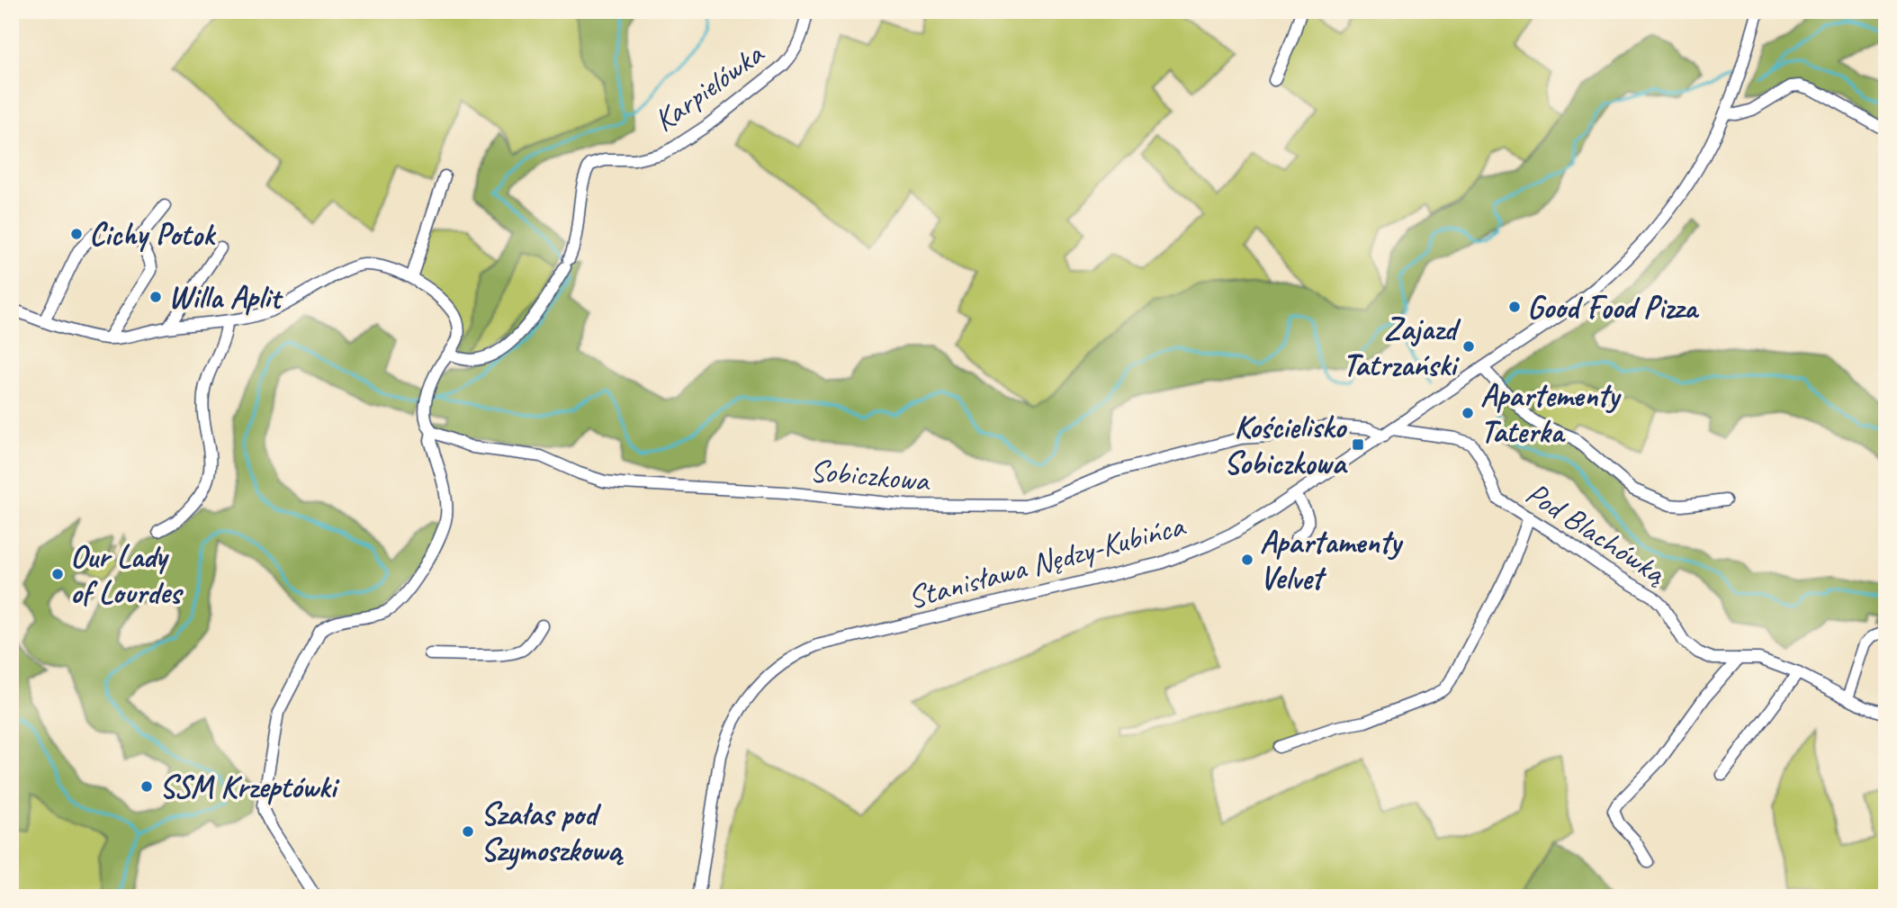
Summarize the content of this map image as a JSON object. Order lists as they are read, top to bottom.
{
  "streets": {
    "street": [
      "Karpielówka",
      "Sobiczkowa",
      "Pod Blachówką",
      "Stanisława Nędzy-Kubińca"
    ]
  },
  "crossings": [
    ["Sobiczkowa", "Pod Blachówką"],
    ["Sobiczkowa", "Stanisława Nędzy-Kubińca"],
    ["Pod Blachówką", "Stanisława Nędzy-Kubińca"]
  ],
  "places": {
    "other": [
      "Cichy Potok",
      "Willa Aplit",
      "Good Food Pizza",
      "Zajazd Tatrzański",
      "Apartementy Taterka",
      "Apartamenty Velvet",
      "Our Lady of Lourdes",
      "SSM Krzeptówki",
      "Szałas pod Szymoszkową"
    ],
    "transit": ["Kościelisko Sobiczkowa"]
  }
}
